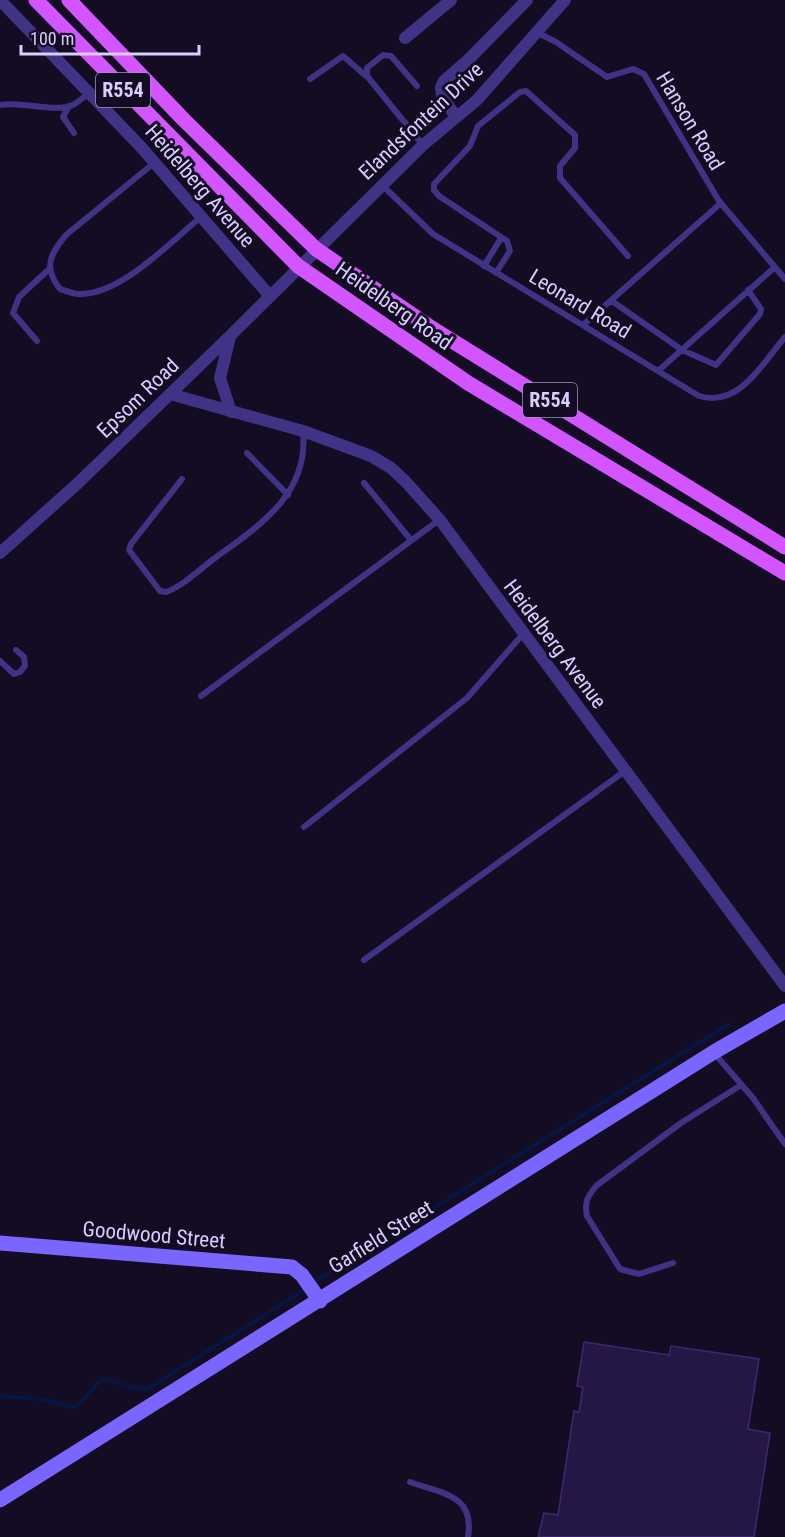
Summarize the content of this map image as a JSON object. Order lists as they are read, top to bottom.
{
  "streets": {
    "main road": ["R554", "Heidelberg Road"],
    "street": [
      "Elandsfontein Drive",
      "Heidelberg Avenue",
      "Epsom Road",
      "Goodwood Street",
      "Garfield Street"
    ],
    "lane": ["Hanson Road", "Leonard Road"]
  },
  "crossings": [
    ["Elandsfontein Drive", "Hanson Road"],
    ["Elandsfontein Drive", "Leonard Road"],
    ["Elandsfontein Drive", "Heidelberg Road"],
    ["Elandsfontein Drive", "Epsom Road"],
    ["Heidelberg Avenue", "Epsom Road"],
    ["Heidelberg Road", "Epsom Road"],
    ["Goodwood Street", "Garfield Street"]
  ],
  "scale_bar": "100 m"
}
